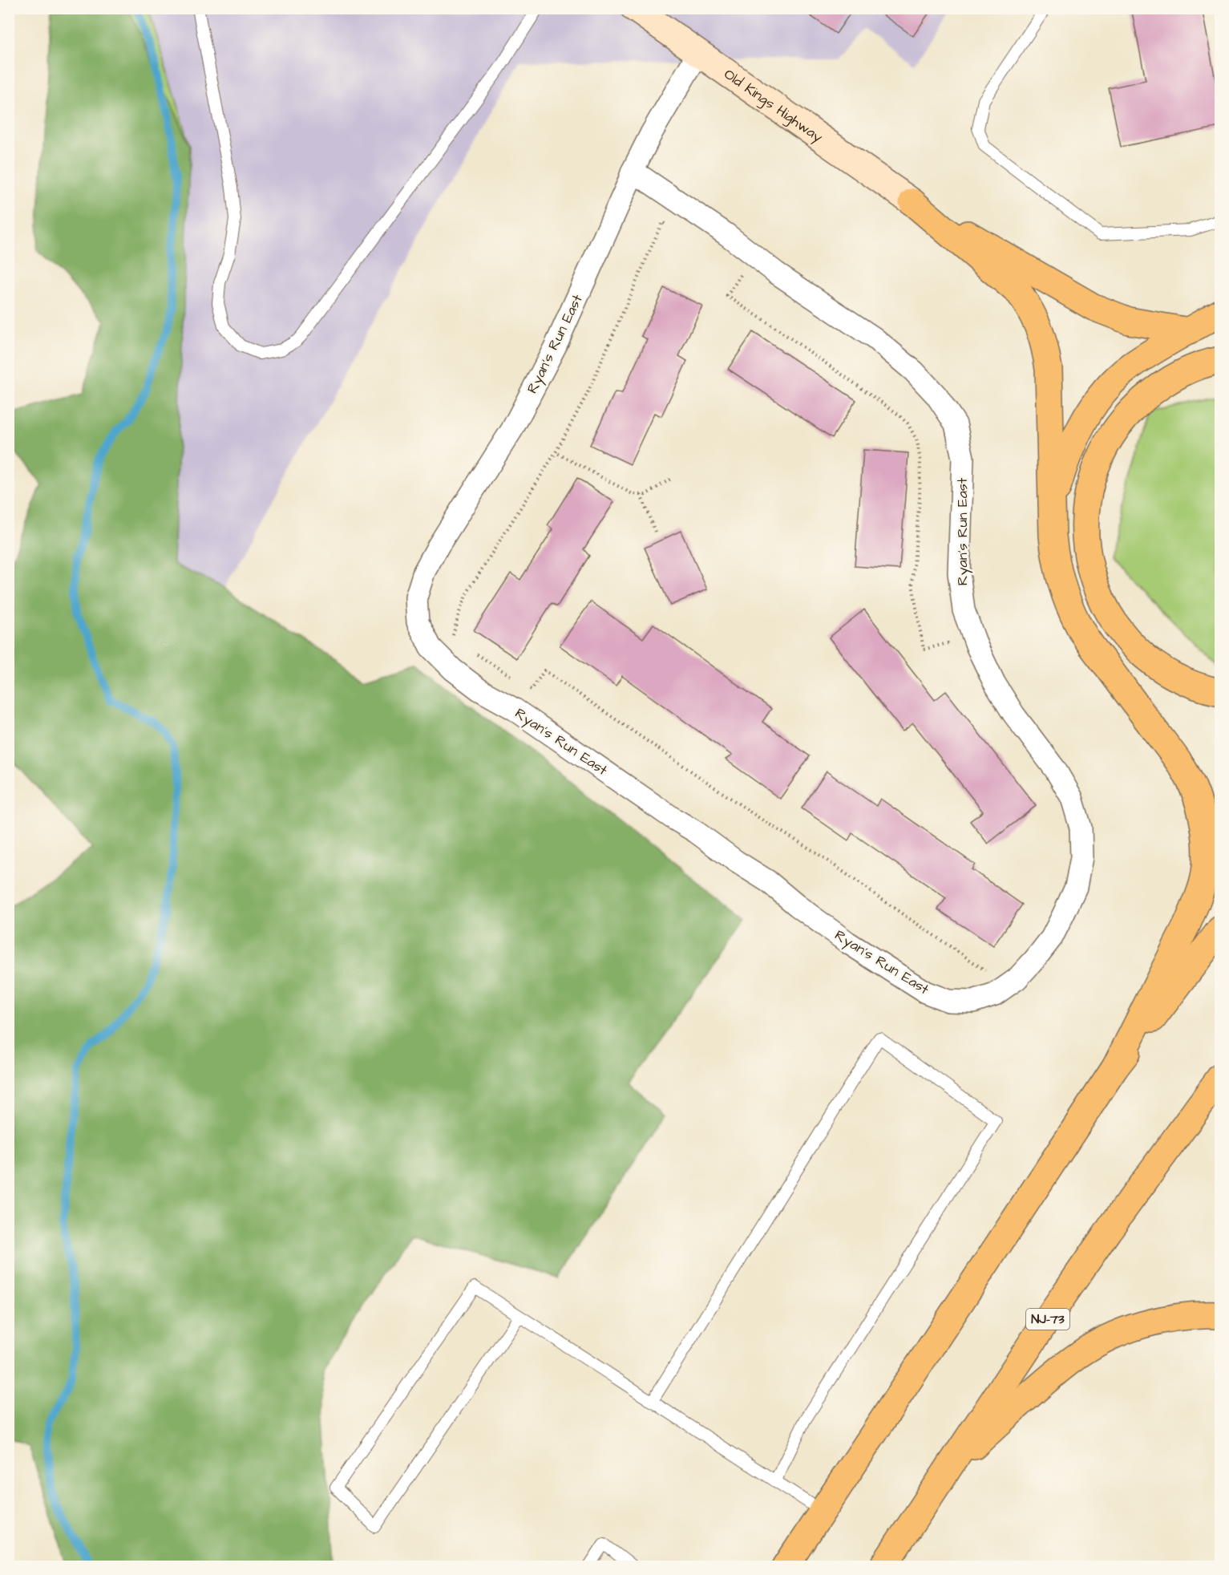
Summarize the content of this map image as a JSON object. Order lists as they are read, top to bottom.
{
  "streets": {
    "highway": ["NJ-73"],
    "street": ["Old Kings Highway", "Ryan's Run East"]
  },
  "crossings": [
    ["Old Kings Highway", "Ryan's Run East"]
  ]
}
